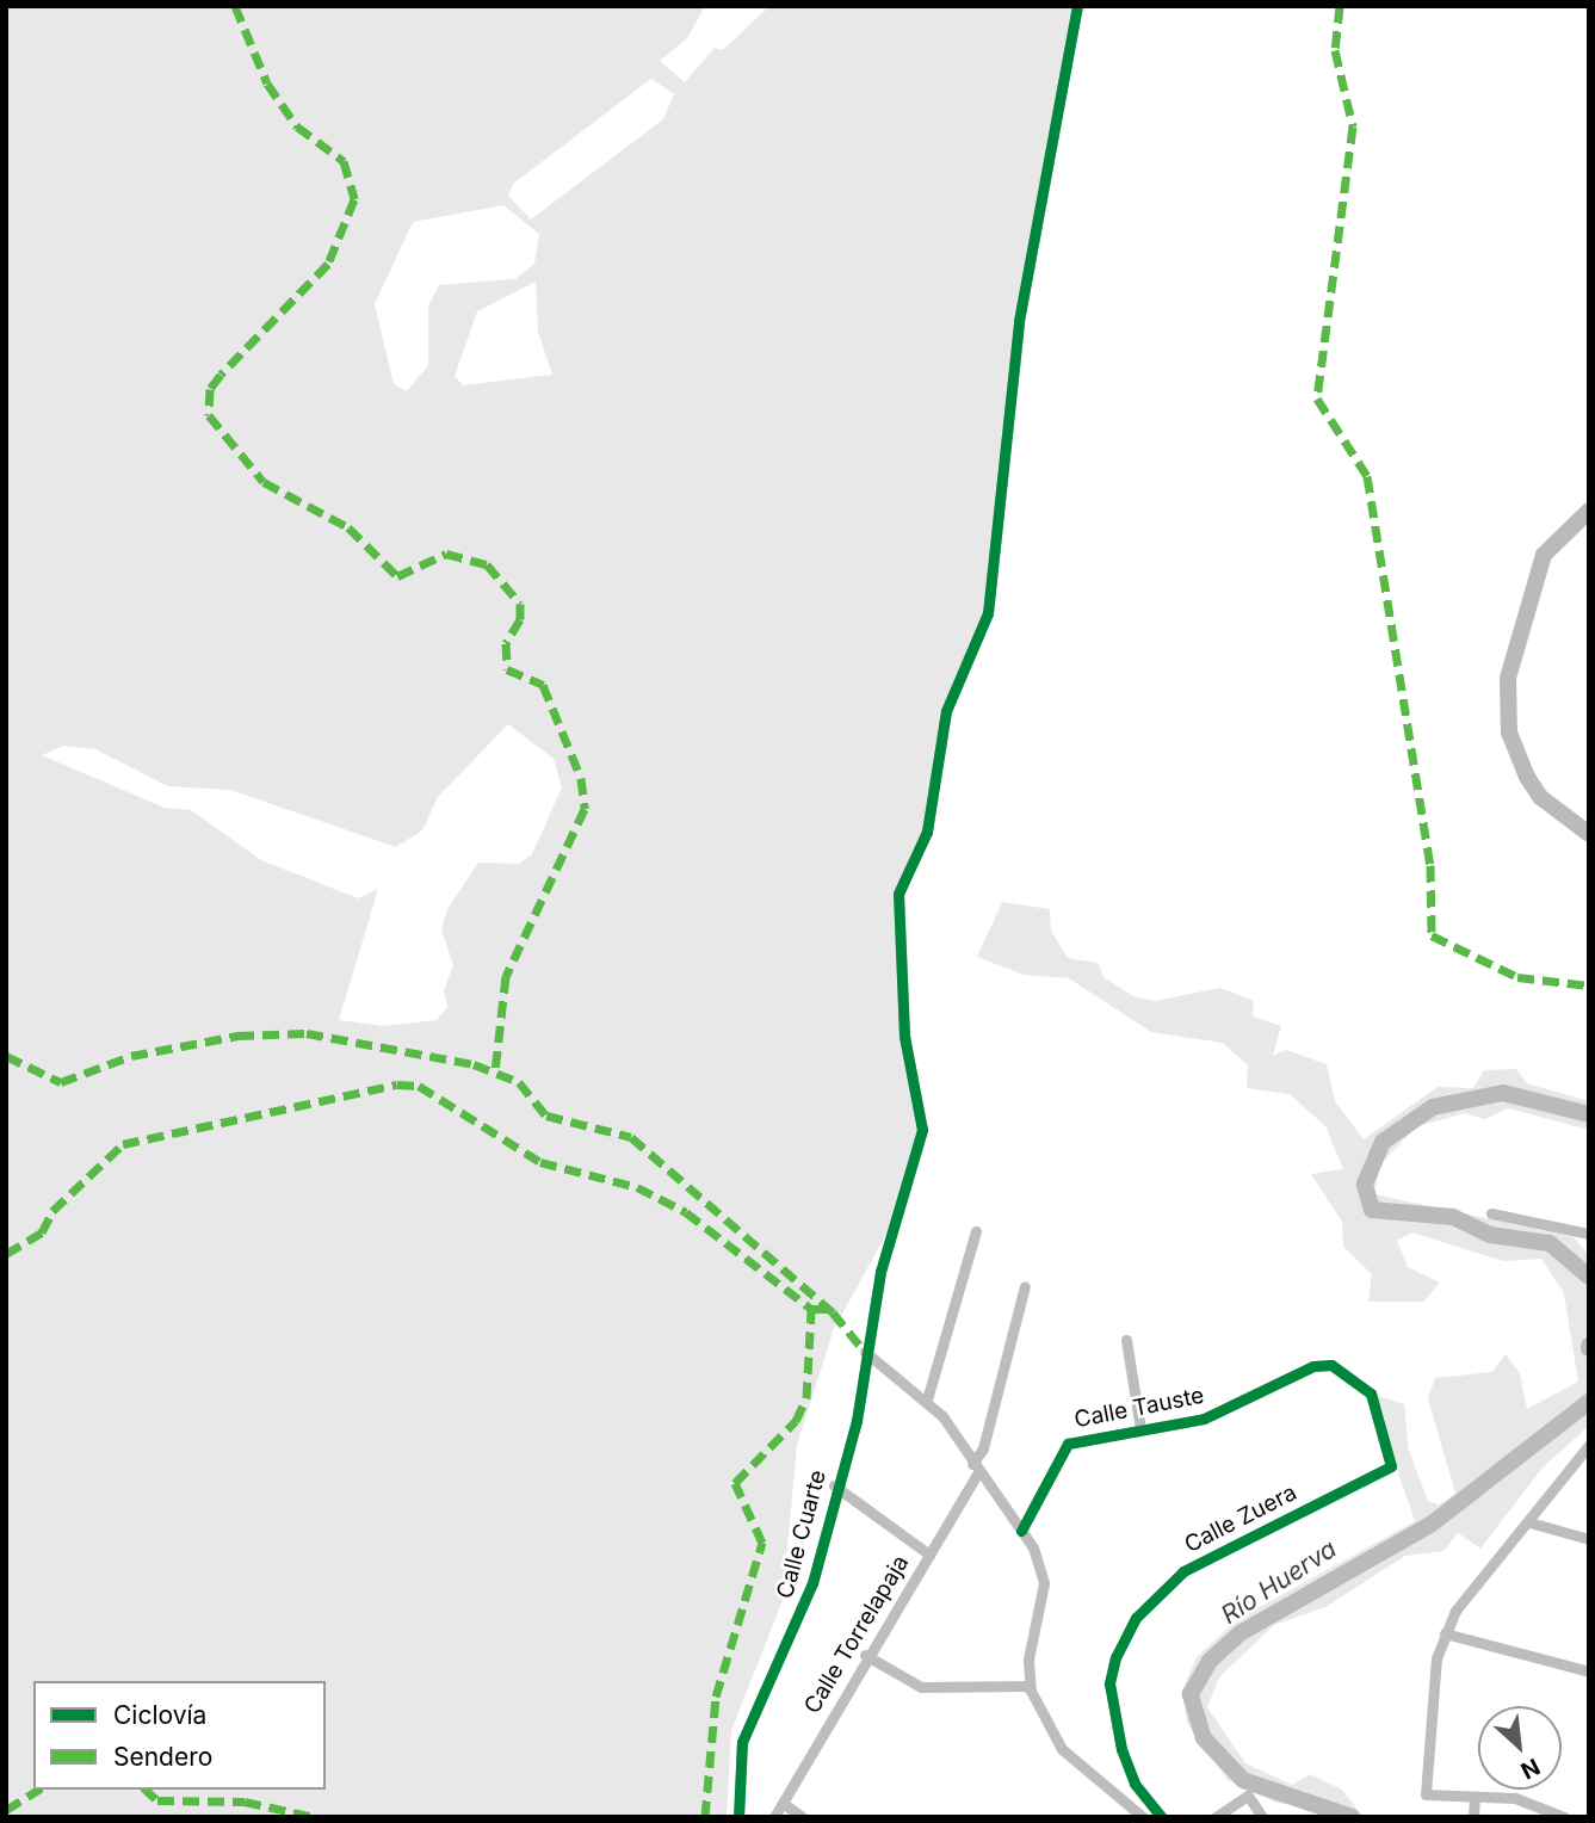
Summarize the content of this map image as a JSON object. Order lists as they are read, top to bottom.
{
  "streets": {
    "street": [
      "Calle Tauste",
      "Calle Zuera",
      "Calle Cuarte",
      "Calle Torrelapaja"
    ]
  },
  "crossings": [
    ["Calle Tauste", "Calle Zuera"]
  ],
  "water": ["Río Huerva"],
  "legend": ["Ciclovía", "Sendero"],
  "north": "bottom right"
}
